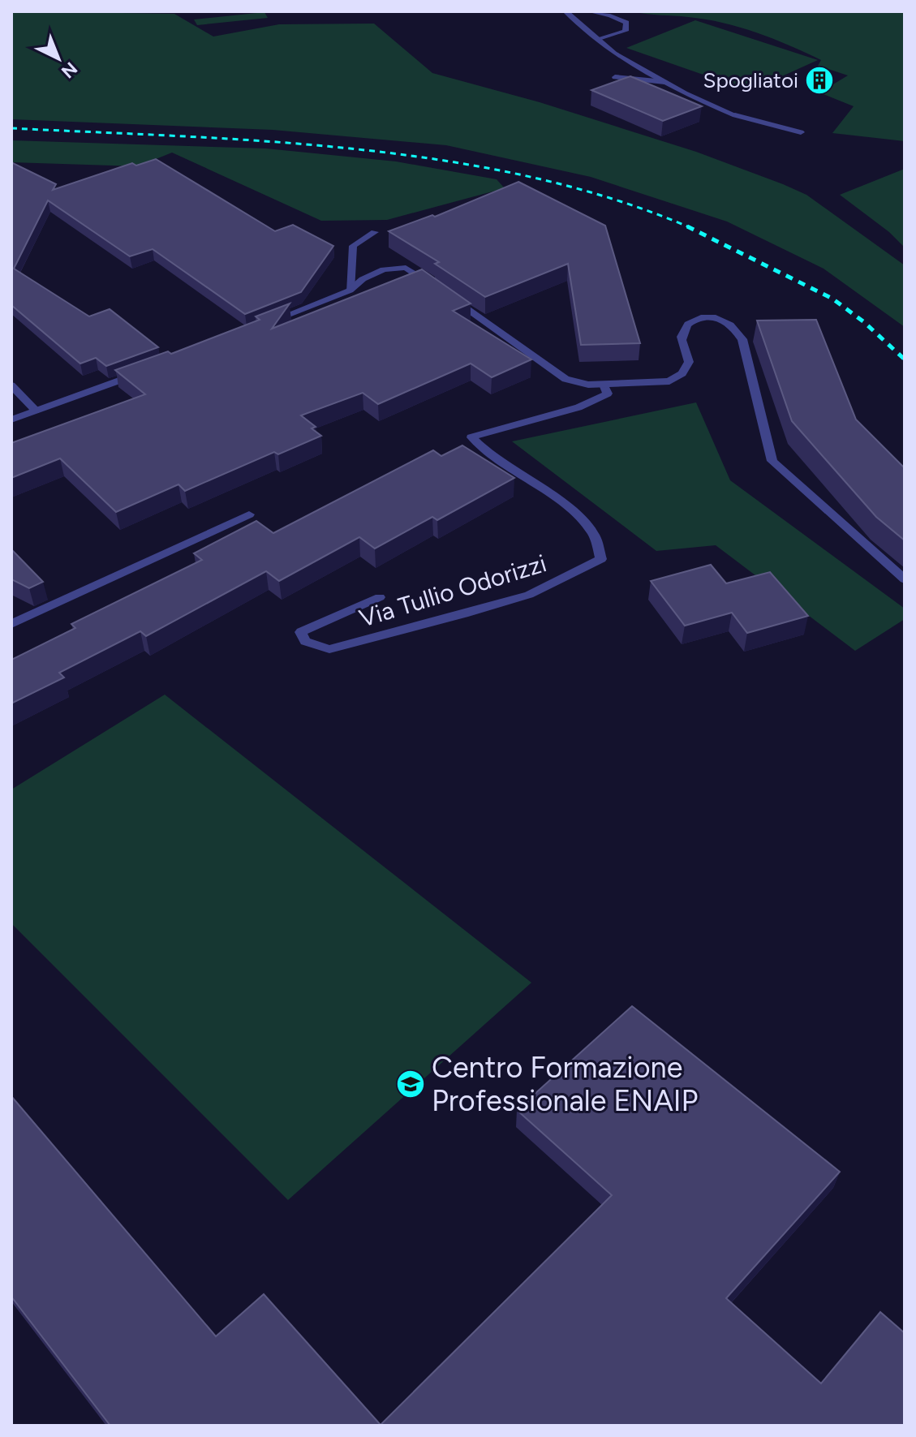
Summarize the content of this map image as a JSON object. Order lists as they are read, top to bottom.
{
  "streets": {
    "street": ["Via Tullio Odorizzi"]
  },
  "places": {
    "building": ["Spogliatoi"],
    "school or university": ["Centro Formazione Professionale ENAIP"]
  },
  "north": "bottom right"
}
